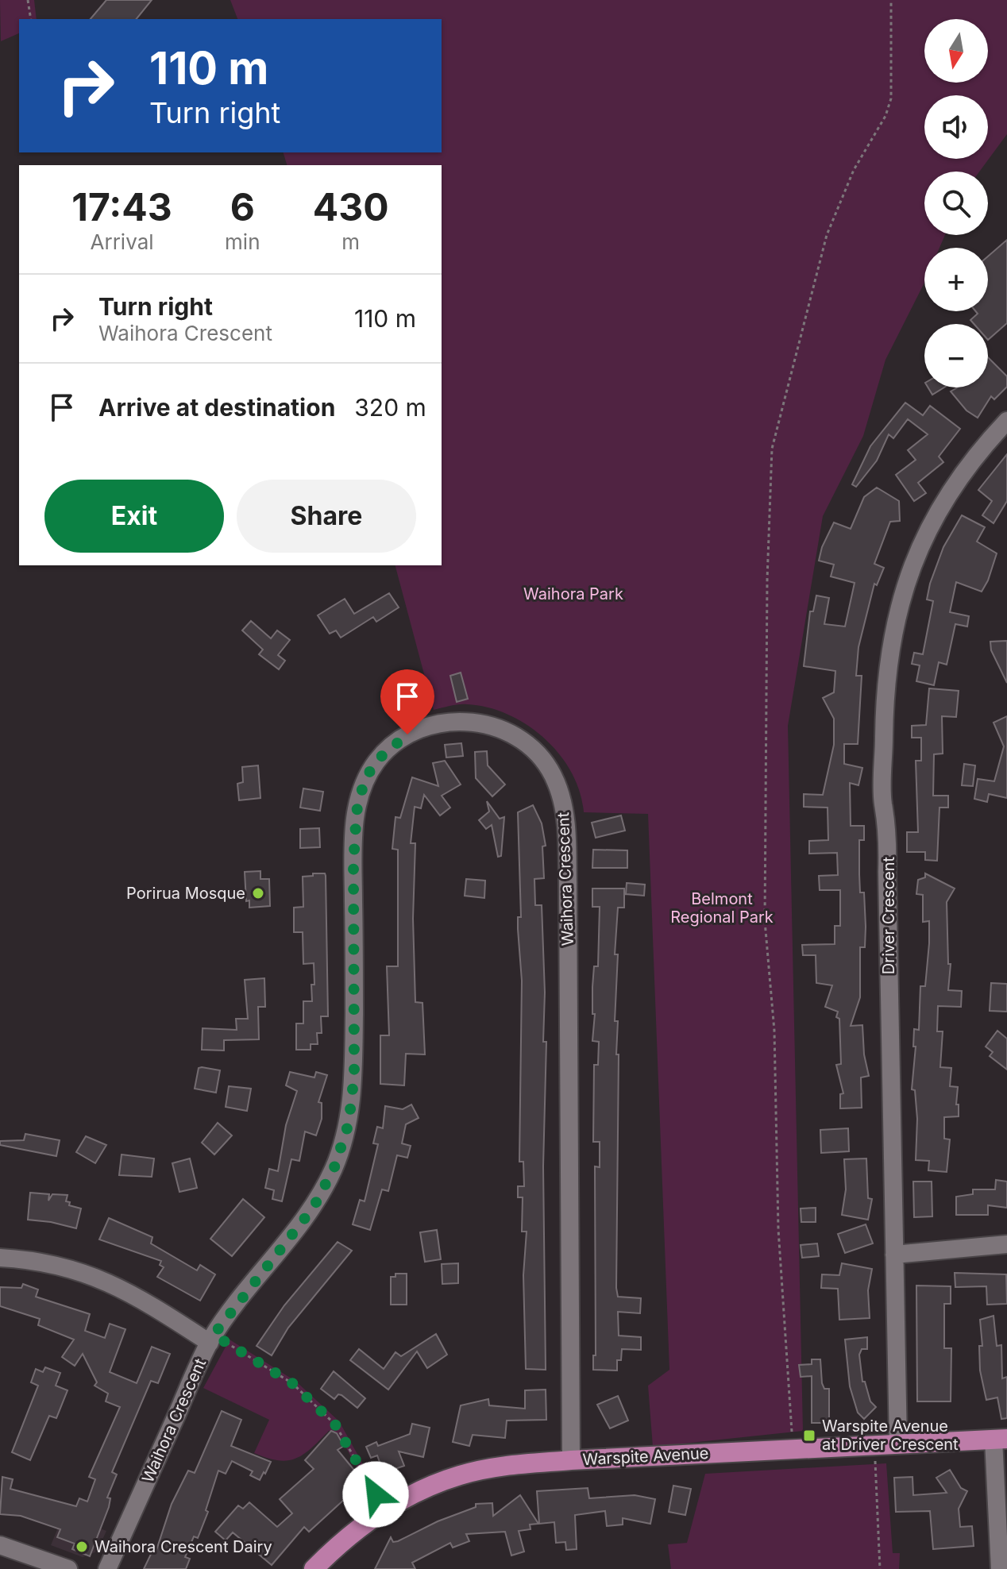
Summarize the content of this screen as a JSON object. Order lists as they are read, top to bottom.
{
  "streets": {
    "main road": ["Warspite Avenue"],
    "street": ["Waihora Crescent", "Driver Crescent"]
  },
  "crossings": [
    ["Waihora Crescent", "Warspite Avenue"],
    ["Driver Crescent", "Warspite Avenue"]
  ],
  "parks": ["Waihora Park", "Belmont Regional Park"],
  "places": {
    "other": ["Porirua Mosque", "Waihora Crescent Dairy"],
    "transit": ["Warspite Avenue at Driver Crescent"]
  },
  "north": "bottom",
  "page": {
    "map_buttons": ["+", "−"],
    "turn": ["110 m", "Turn right"],
    "eta": [
      "17:43",
      "Arrival",
      "6",
      "min",
      "430",
      "m"
    ],
    "list": [
      {
        "name": "Turn right",
        "note": "Waihora Crescent",
        "value": "110 m"
      },
      {
        "name": "Arrive at destination",
        "value": "320 m"
      }
    ],
    "buttons": ["Exit", "Share"]
  }
}
